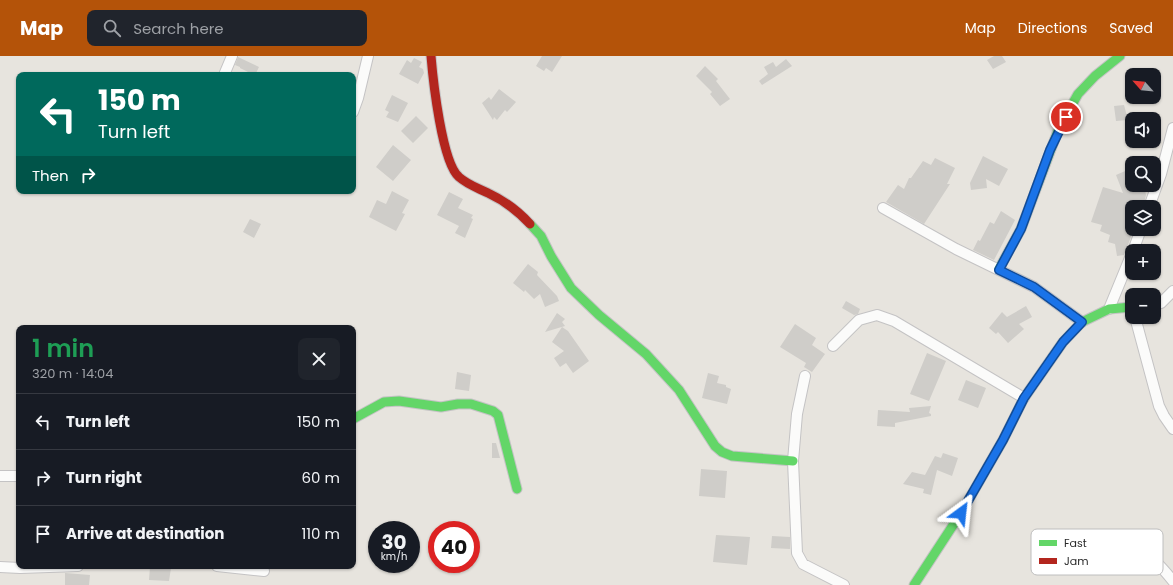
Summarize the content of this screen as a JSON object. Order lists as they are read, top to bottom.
{
  "legend": ["Fast", "Jam"],
  "north": "top left",
  "page": {
    "header": "Map",
    "search": "Search here",
    "nav": ["Map", "Directions", "Saved"],
    "map_buttons": ["+", "−"],
    "turn": ["150 m", "Turn left"],
    "then": "Then",
    "heading": ["1 min", "320 m · 14:04"],
    "list": [
      {
        "name": "Turn left",
        "value": "150 m"
      },
      {
        "name": "Turn right",
        "value": "60 m"
      },
      {
        "name": "Arrive at destination",
        "value": "110 m"
      }
    ],
    "speed": "30 km/h",
    "limit": "40"
  }
}
